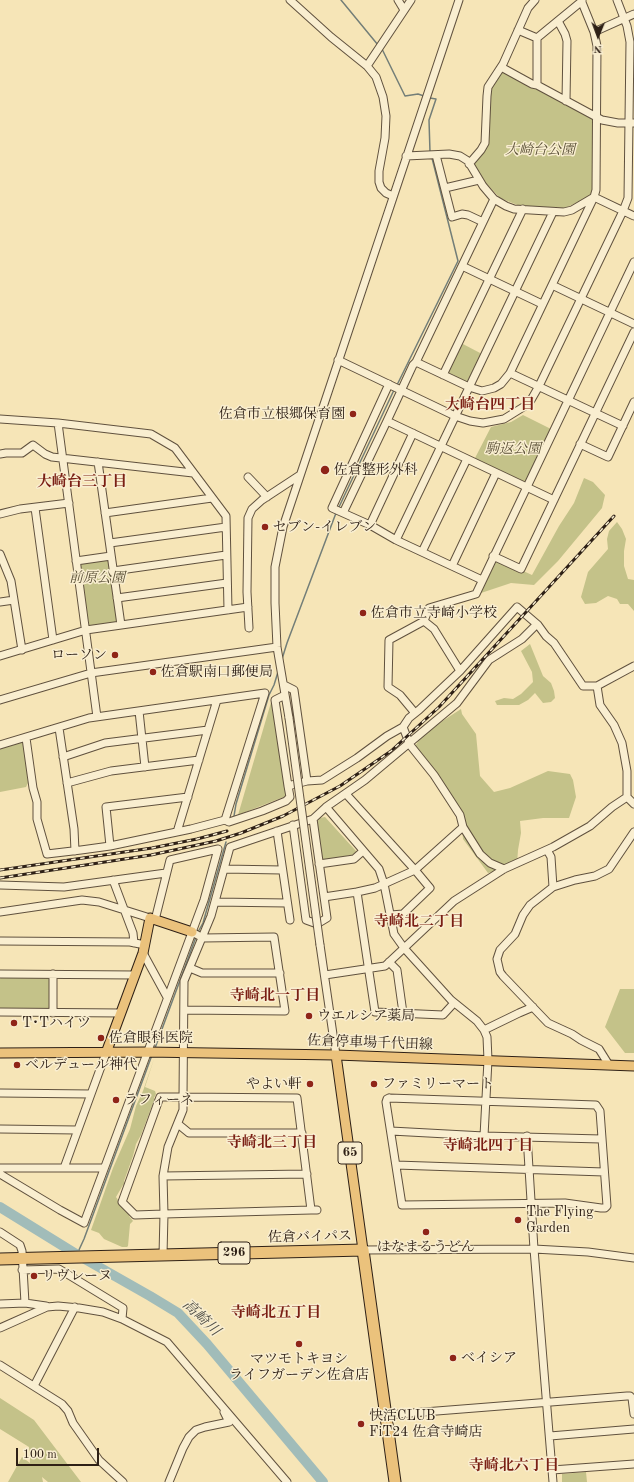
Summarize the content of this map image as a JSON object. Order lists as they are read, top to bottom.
{
  "streets": {
    "highway": ["佐倉バイパス", "296"],
    "main road": ["佐倉停車場千代田線", "65"]
  },
  "crossings": [
    ["佐倉停車場千代田線", "65"],
    ["65", "佐倉バイパス"]
  ],
  "districts": [
    "大崎台四丁目",
    "大崎台三丁目",
    "寺崎北二丁目",
    "寺崎北一丁目",
    "寺崎北三丁目",
    "寺崎北四丁目",
    "寺崎北五丁目",
    "寺崎北六丁目"
  ],
  "water": ["高崎川"],
  "parks": ["大崎台公園", "駒返公園", "前原公園"],
  "places": [
    "佐倉市立根郷保育園",
    "佐倉整形外科",
    "セブン-イレブン",
    "佐倉市立寺崎小学校",
    "ローソン",
    "佐倉駅南口郵便局",
    "ウエルシア薬局",
    "T･Tハイツ",
    "佐倉眼科医院",
    "ベルデュール神代",
    "やよい軒",
    "ファミリーマート",
    "ラフィーネ",
    "The Flying Garden",
    "はなまるうどん",
    "リヴレーヌ",
    "マツモトキヨシ ライフガーデン佐倉店",
    "ベイシア",
    "快活CLUB FiT24 佐倉寺崎店"
  ],
  "scale_bar": "100 m",
  "north": "bottom"
}
